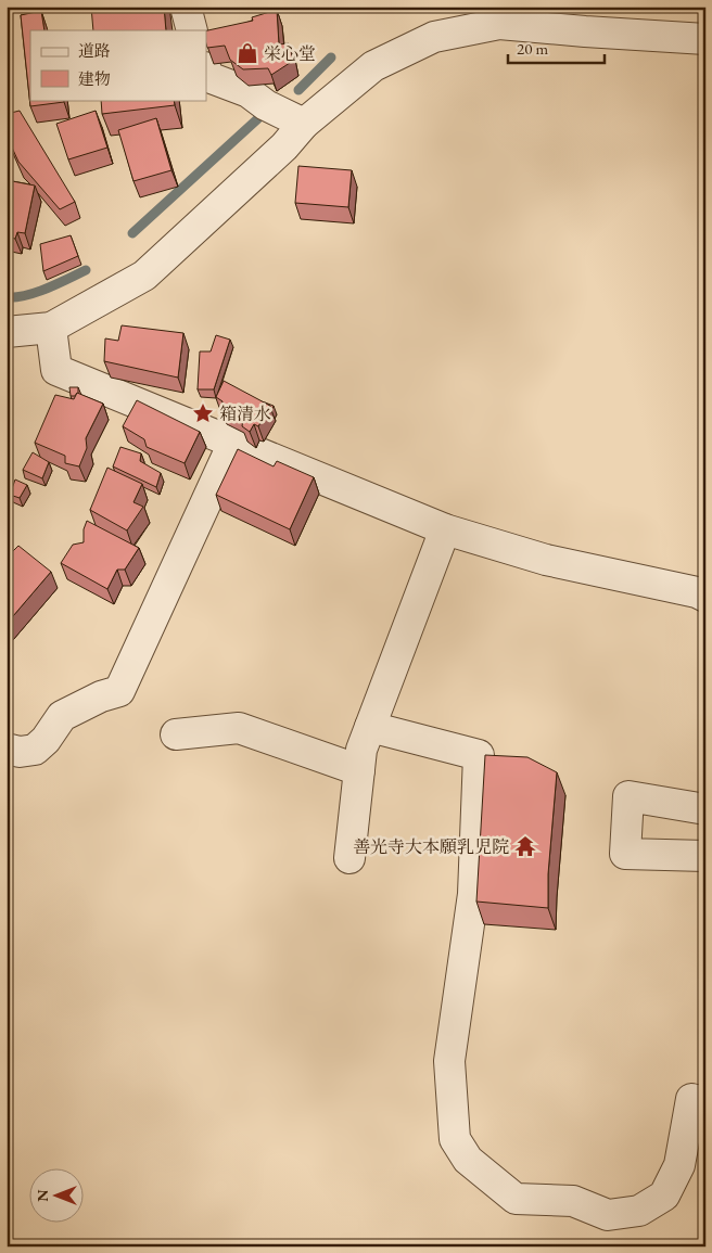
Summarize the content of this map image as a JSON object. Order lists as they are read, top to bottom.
{
  "places": {
    "shop": ["栄心堂"],
    "place": ["箱清水"],
    "temple": ["善光寺大本願乳児院"]
  },
  "legend": ["道路", "建物"],
  "scale_bar": "20 m",
  "north": "left"
}
